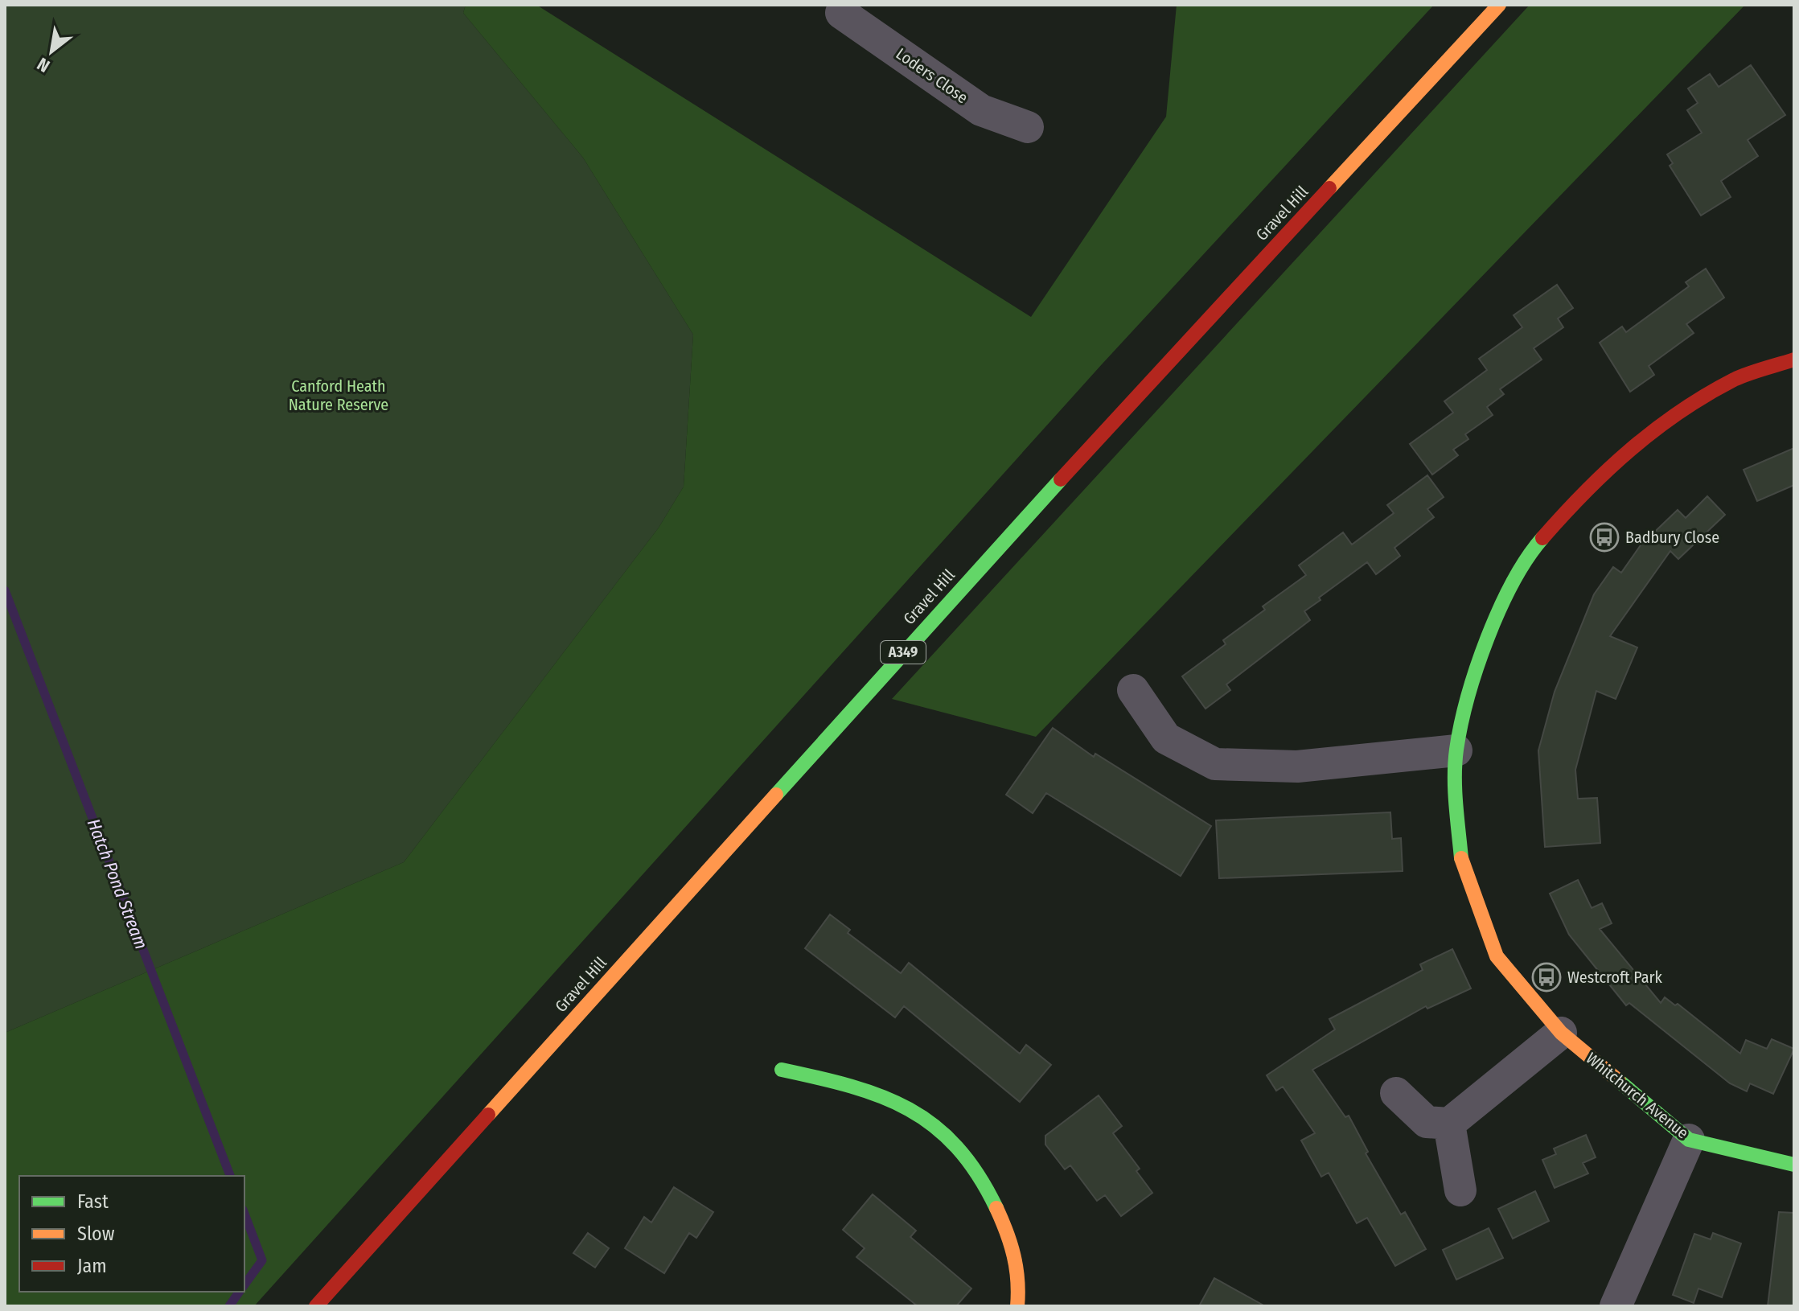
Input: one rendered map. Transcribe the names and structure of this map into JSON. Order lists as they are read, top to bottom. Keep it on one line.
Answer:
{"streets":{"main road":["Gravel Hill","A349","Whitchurch Avenue"],"street":["Loders Close"]},"water":["Hatch Pond Stream"],"parks":["Canford Heath Nature Reserve"],"places":{"bus stop":["Badbury Close","Westcroft Park"]},"legend":["Fast","Slow","Jam"],"north":"bottom left"}
